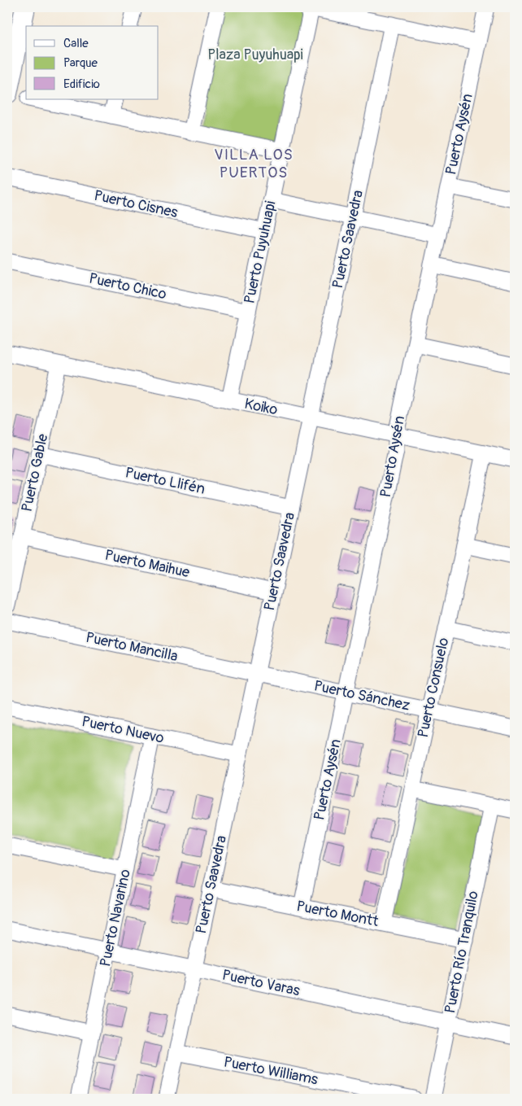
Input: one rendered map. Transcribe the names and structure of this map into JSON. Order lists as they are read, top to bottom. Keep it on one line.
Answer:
{"streets":{"street":["Puerto Aysén","Puerto Cisnes","Puerto Saavedra","Puerto Puyuhuapi","Puerto Chico","Koiko","Puerto Gable","Puerto Llifén","Puerto Maihue","Puerto Mancilla","Puerto Consuelo","Puerto Sánchez","Puerto Nuevo","Puerto Montt","Puerto Navarino","Puerto Río Tranquilo","Puerto Varas","Puerto Williams"]},"crossings":[["Puerto Aysén","Koiko"],["Puerto Aysén","Puerto Sánchez"],["Puerto Aysén","Puerto Montt"],["Puerto Cisnes","Puerto Puyuhuapi"],["Puerto Saavedra","Koiko"],["Puerto Saavedra","Puerto Llifén"],["Puerto Saavedra","Puerto Maihue"],["Puerto Saavedra","Puerto Mancilla"],["Puerto Saavedra","Puerto Sánchez"],["Puerto Saavedra","Puerto Nuevo"],["Puerto Saavedra","Puerto Montt"],["Puerto Saavedra","Puerto Varas"],["Puerto Saavedra","Puerto Williams"],["Puerto Puyuhuapi","Puerto Chico"],["Puerto Puyuhuapi","Koiko"],["Koiko","Puerto Gable"],["Koiko","Puerto Consuelo"],["Puerto Gable","Puerto Llifén"],["Puerto Gable","Puerto Maihue"],["Puerto Mancilla","Puerto Sánchez"],["Puerto Consuelo","Puerto Sánchez"],["Puerto Consuelo","Puerto Montt"],["Puerto Nuevo","Puerto Navarino"],["Puerto Montt","Puerto Río Tranquilo"],["Puerto Navarino","Puerto Varas"],["Puerto Río Tranquilo","Puerto Varas"]],"districts":["VILLA LOS PUERTOS"],"parks":["Plaza Puyuhuapi"],"legend":["Calle","Parque","Edificio"]}
